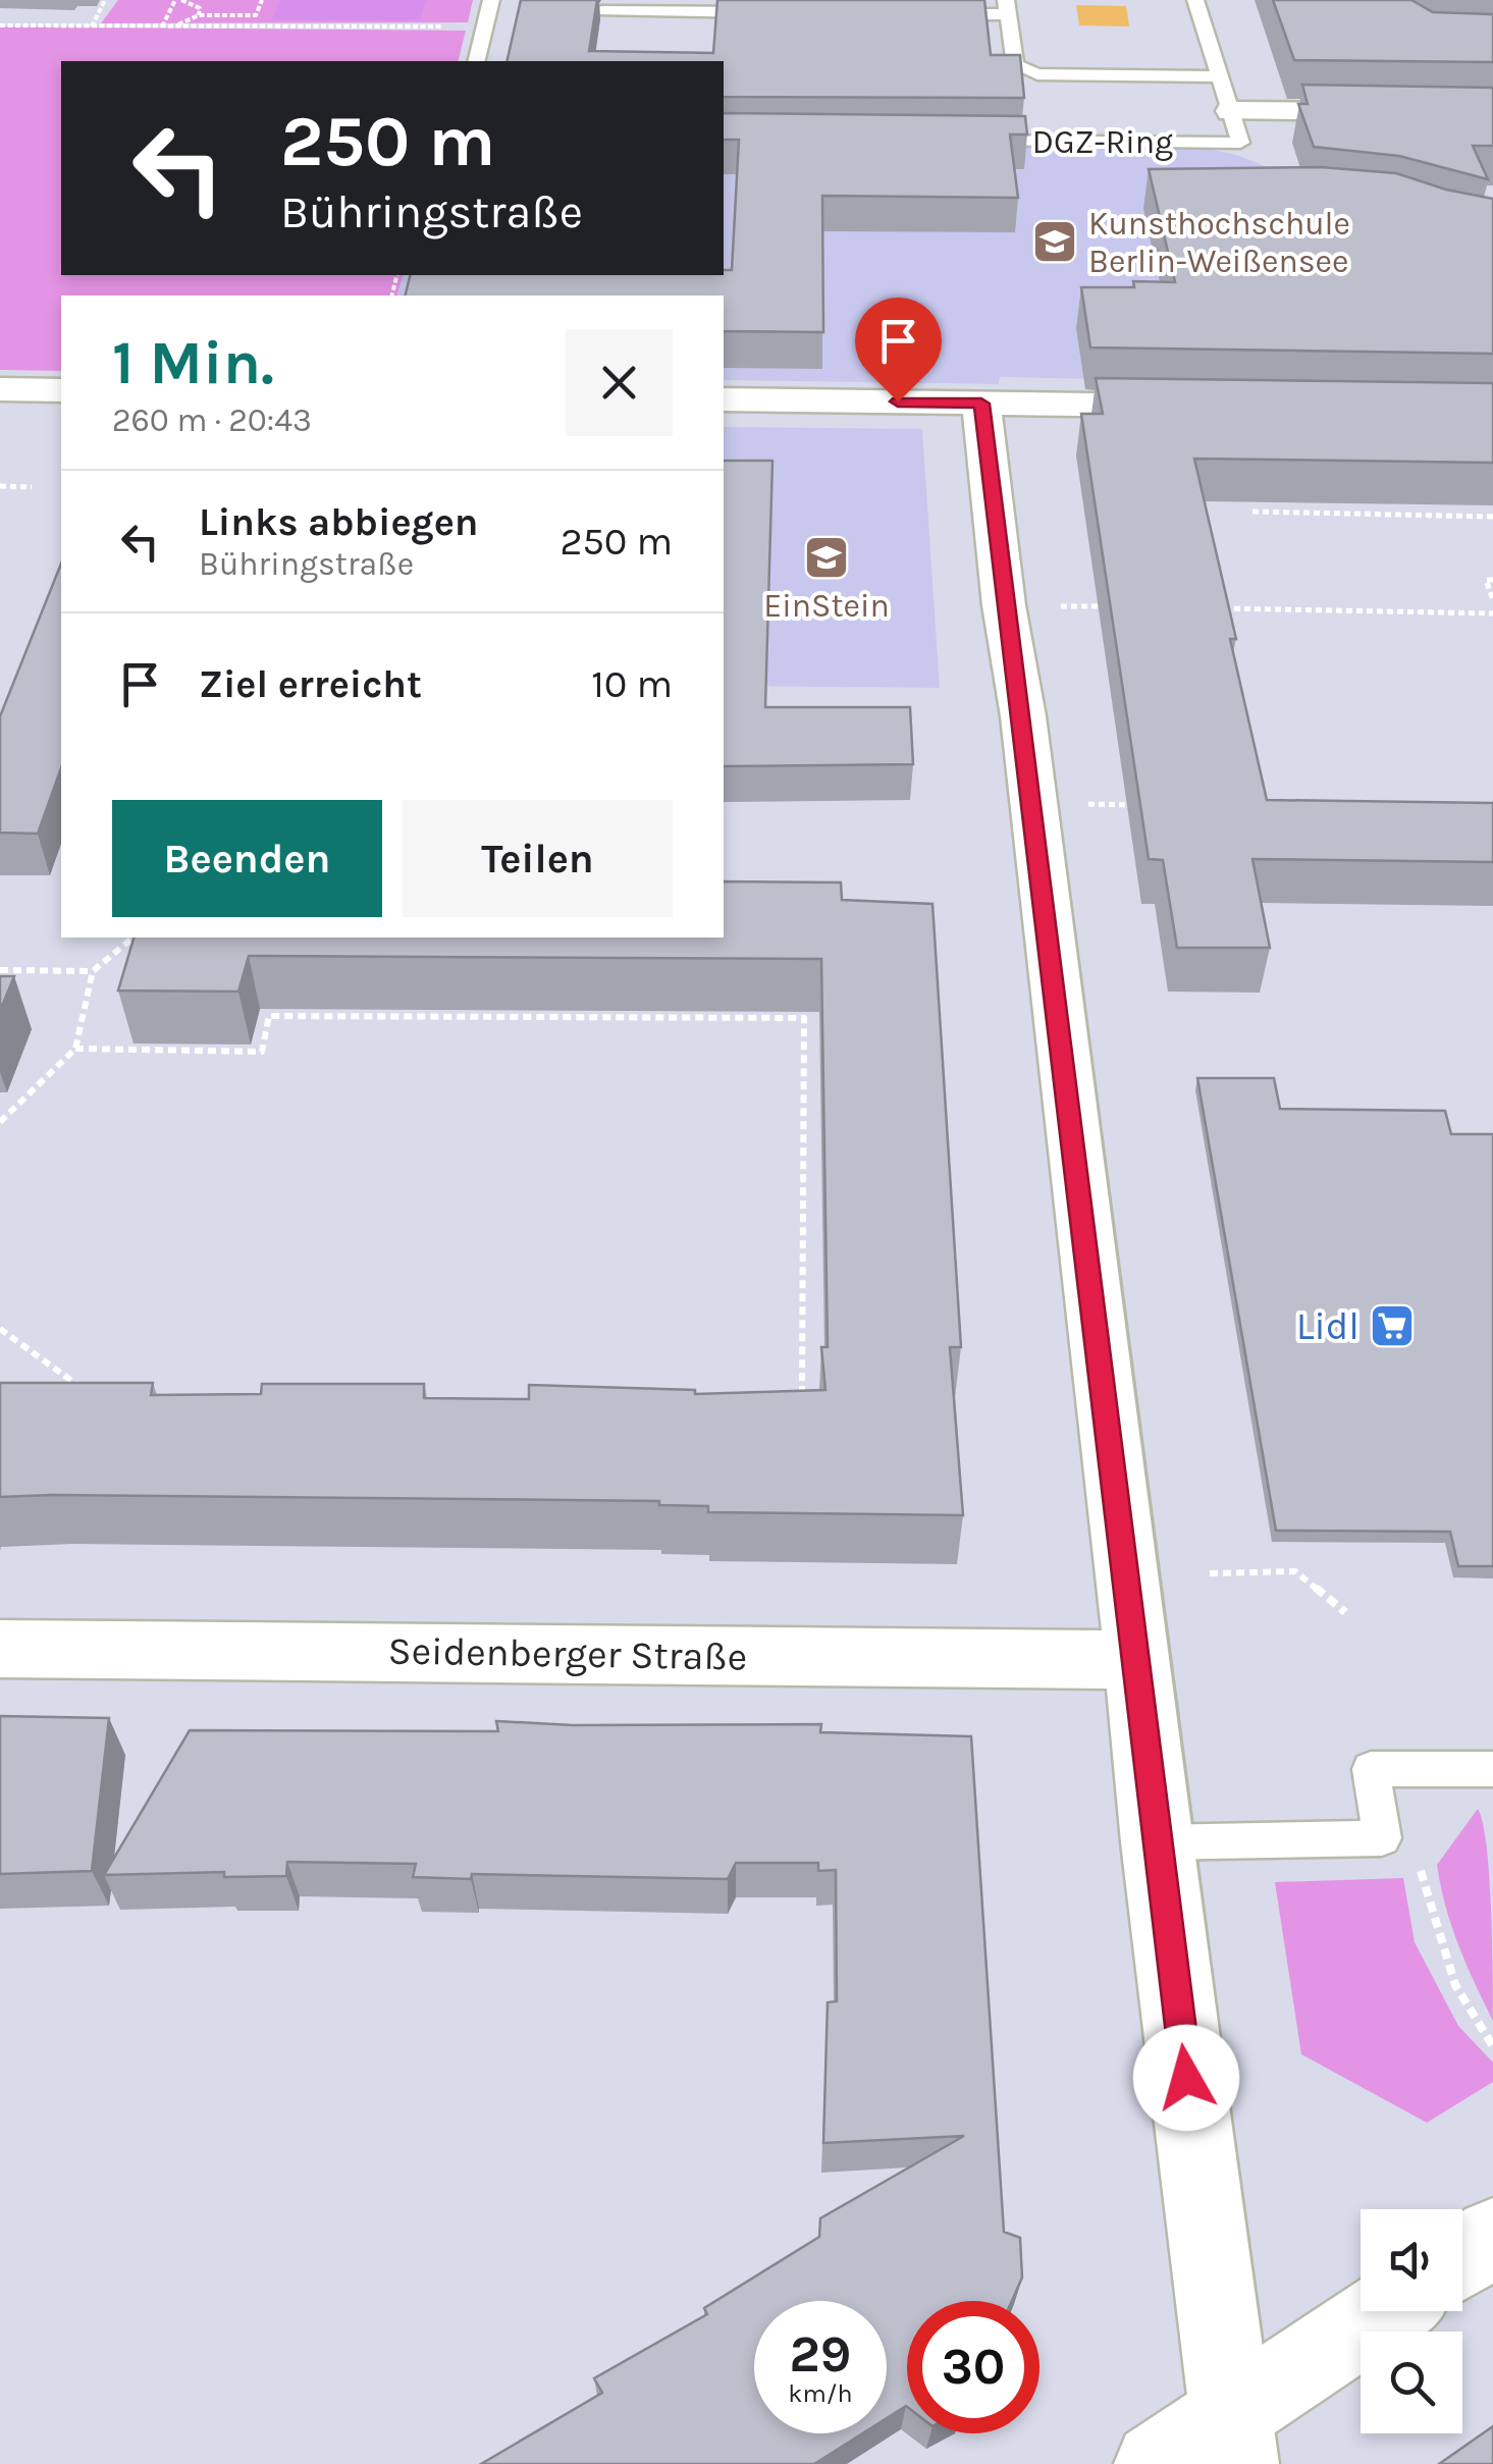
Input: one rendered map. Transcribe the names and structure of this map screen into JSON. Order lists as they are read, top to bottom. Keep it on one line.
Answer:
{"streets":{"street":["Seidenberger Straße"],"lane":["DGZ-Ring"]},"places":{"school or university":["Kunsthochschule Berlin-Weißensee","EinStein"],"supermarket":["Lidl"]},"page":{"turn":["250 m","Bühringstraße"],"heading":["1 Min.","260 m · 20:43"],"list":[{"name":"Links abbiegen","note":"Bühringstraße","value":"250 m"},{"name":"Ziel erreicht","value":"10 m"}],"buttons":["Beenden","Teilen"],"speed":"29 km/h","limit":"30"}}
